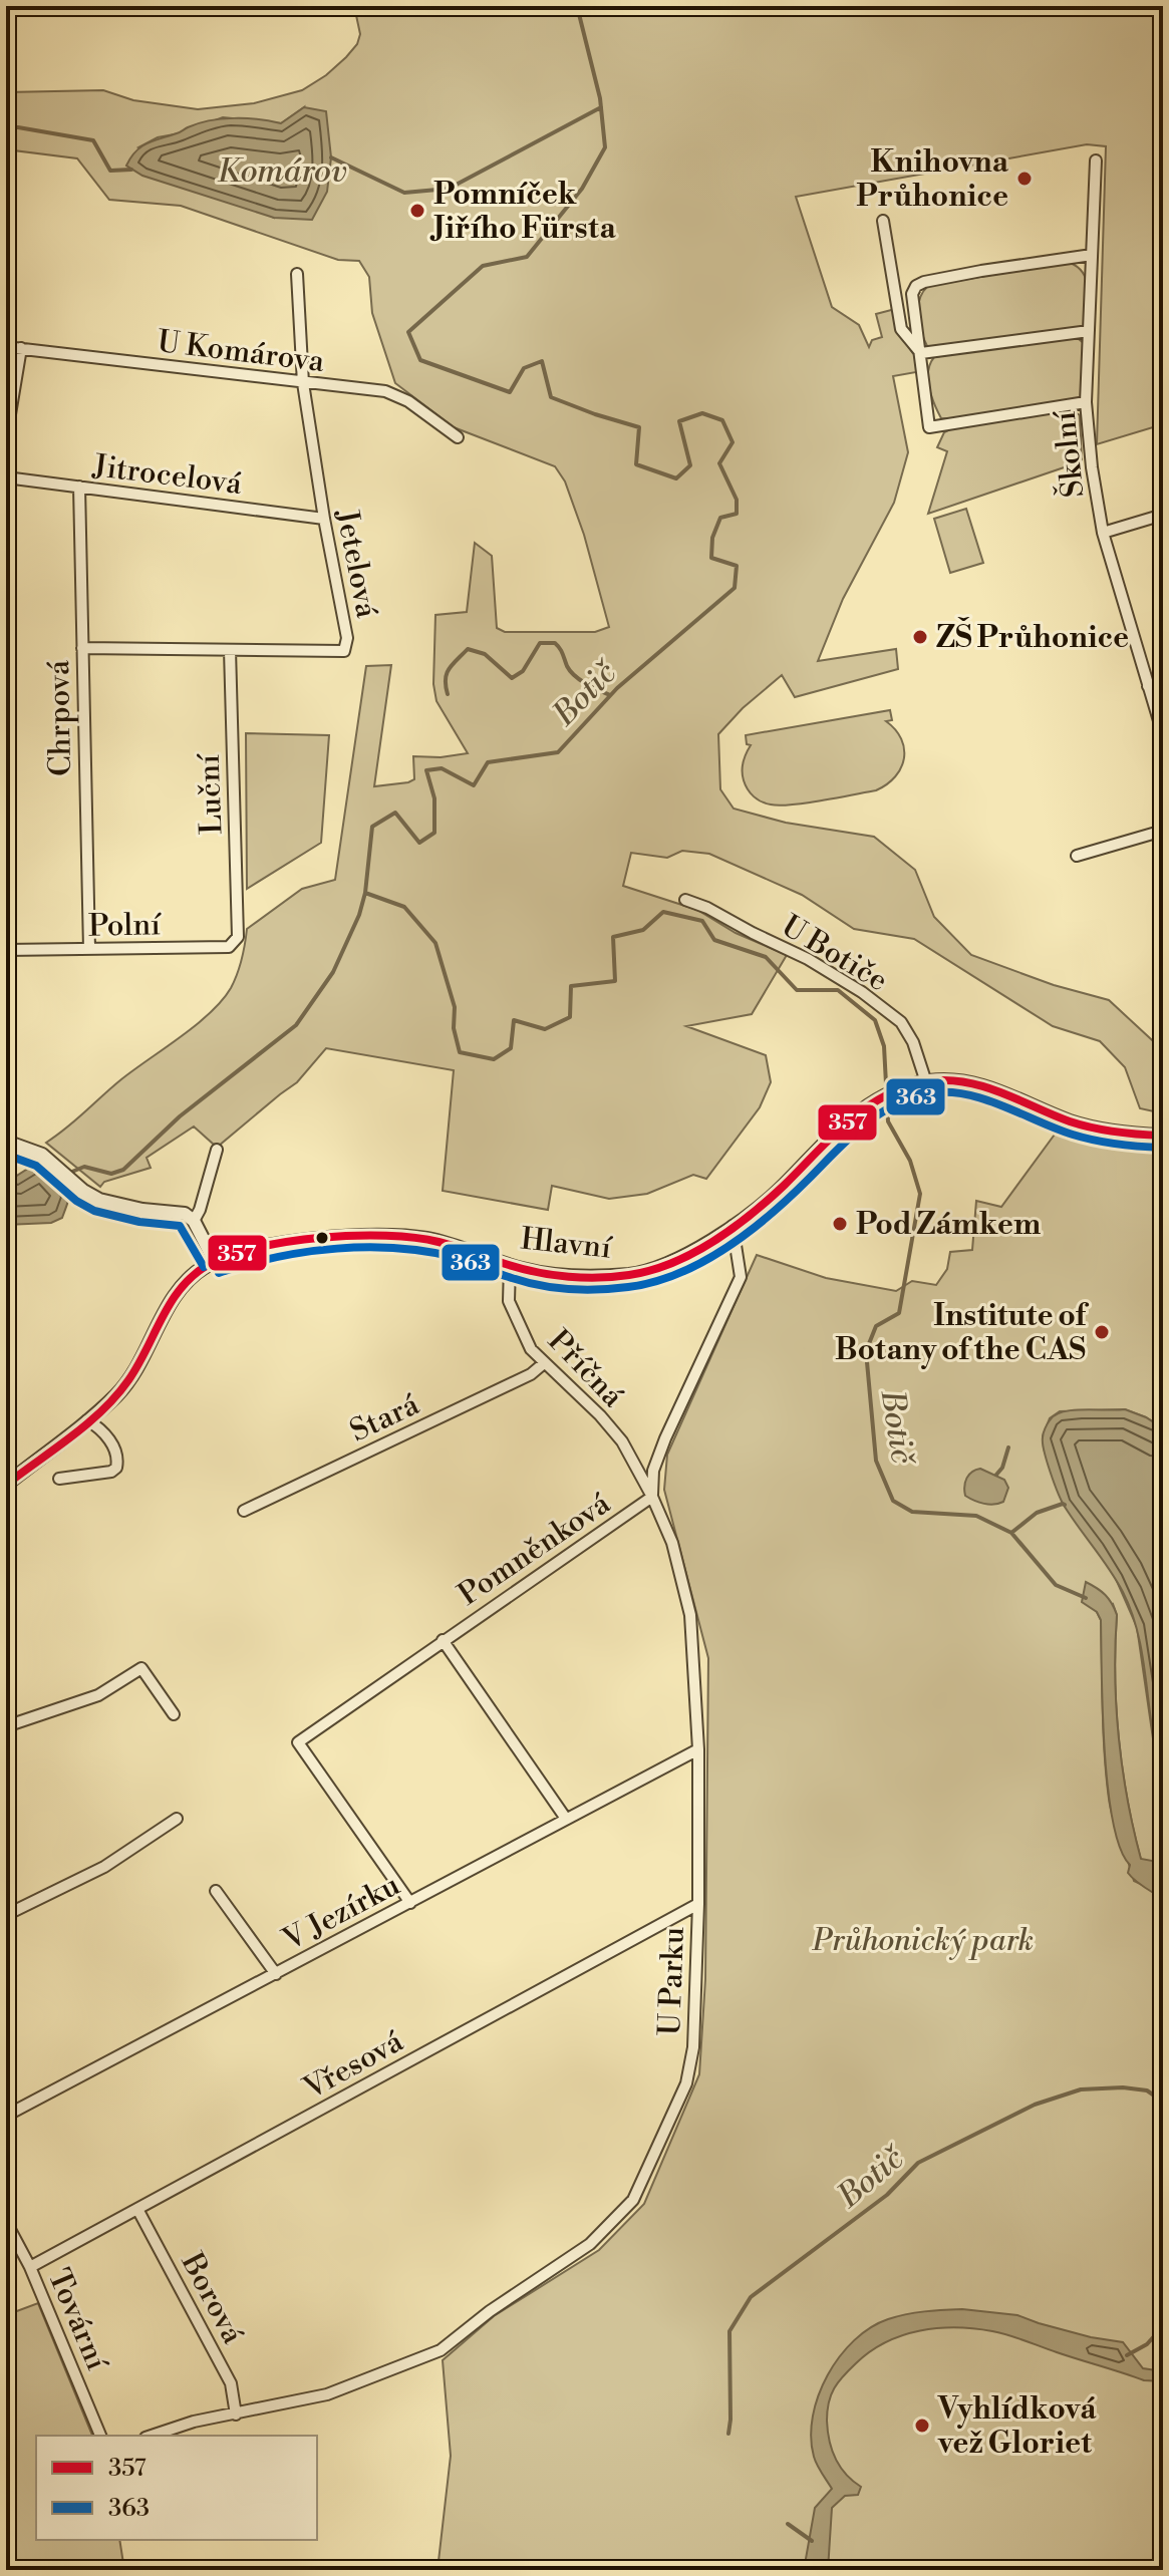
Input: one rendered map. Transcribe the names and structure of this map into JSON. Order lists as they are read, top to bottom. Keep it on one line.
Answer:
{"streets":{"street":["U Komárova","Školní","Jitrocelová","Jetelová","Chrpová","Luční","Polní","U Botiče","Hlavní","Příčná","Stará","Pomněnková","V Jezírku","U Parku","Vřesová","Borová","Tovární"]},"crossings":[["U Komárova","Jetelová"],["Jitrocelová","Jetelová"],["Jitrocelová","Chrpová"],["Jetelová","Chrpová"],["Jetelová","Luční"],["Chrpová","Polní"],["Luční","Polní"],["U Botiče","Hlavní"],["Hlavní","Příčná"],["Příčná","Stará"],["Příčná","Pomněnková"],["Příčná","U Parku"],["Pomněnková","V Jezírku"],["Pomněnková","U Parku"],["V Jezírku","U Parku"],["U Parku","Vřesová"],["U Parku","Borová"],["Vřesová","Borová"],["Vřesová","Tovární"]],"water":["Komárov","Botič"],"parks":["Průhonický park"],"places":["Knihovna Průhonice","Pomníček Jiřího Fürsta","ZŠ Průhonice","Pod Zámkem","Institute of Botany of the CAS","Vyhlídková vež Gloriet"],"lines":["transit line 357","transit line 363"],"legend":["357","363"]}
